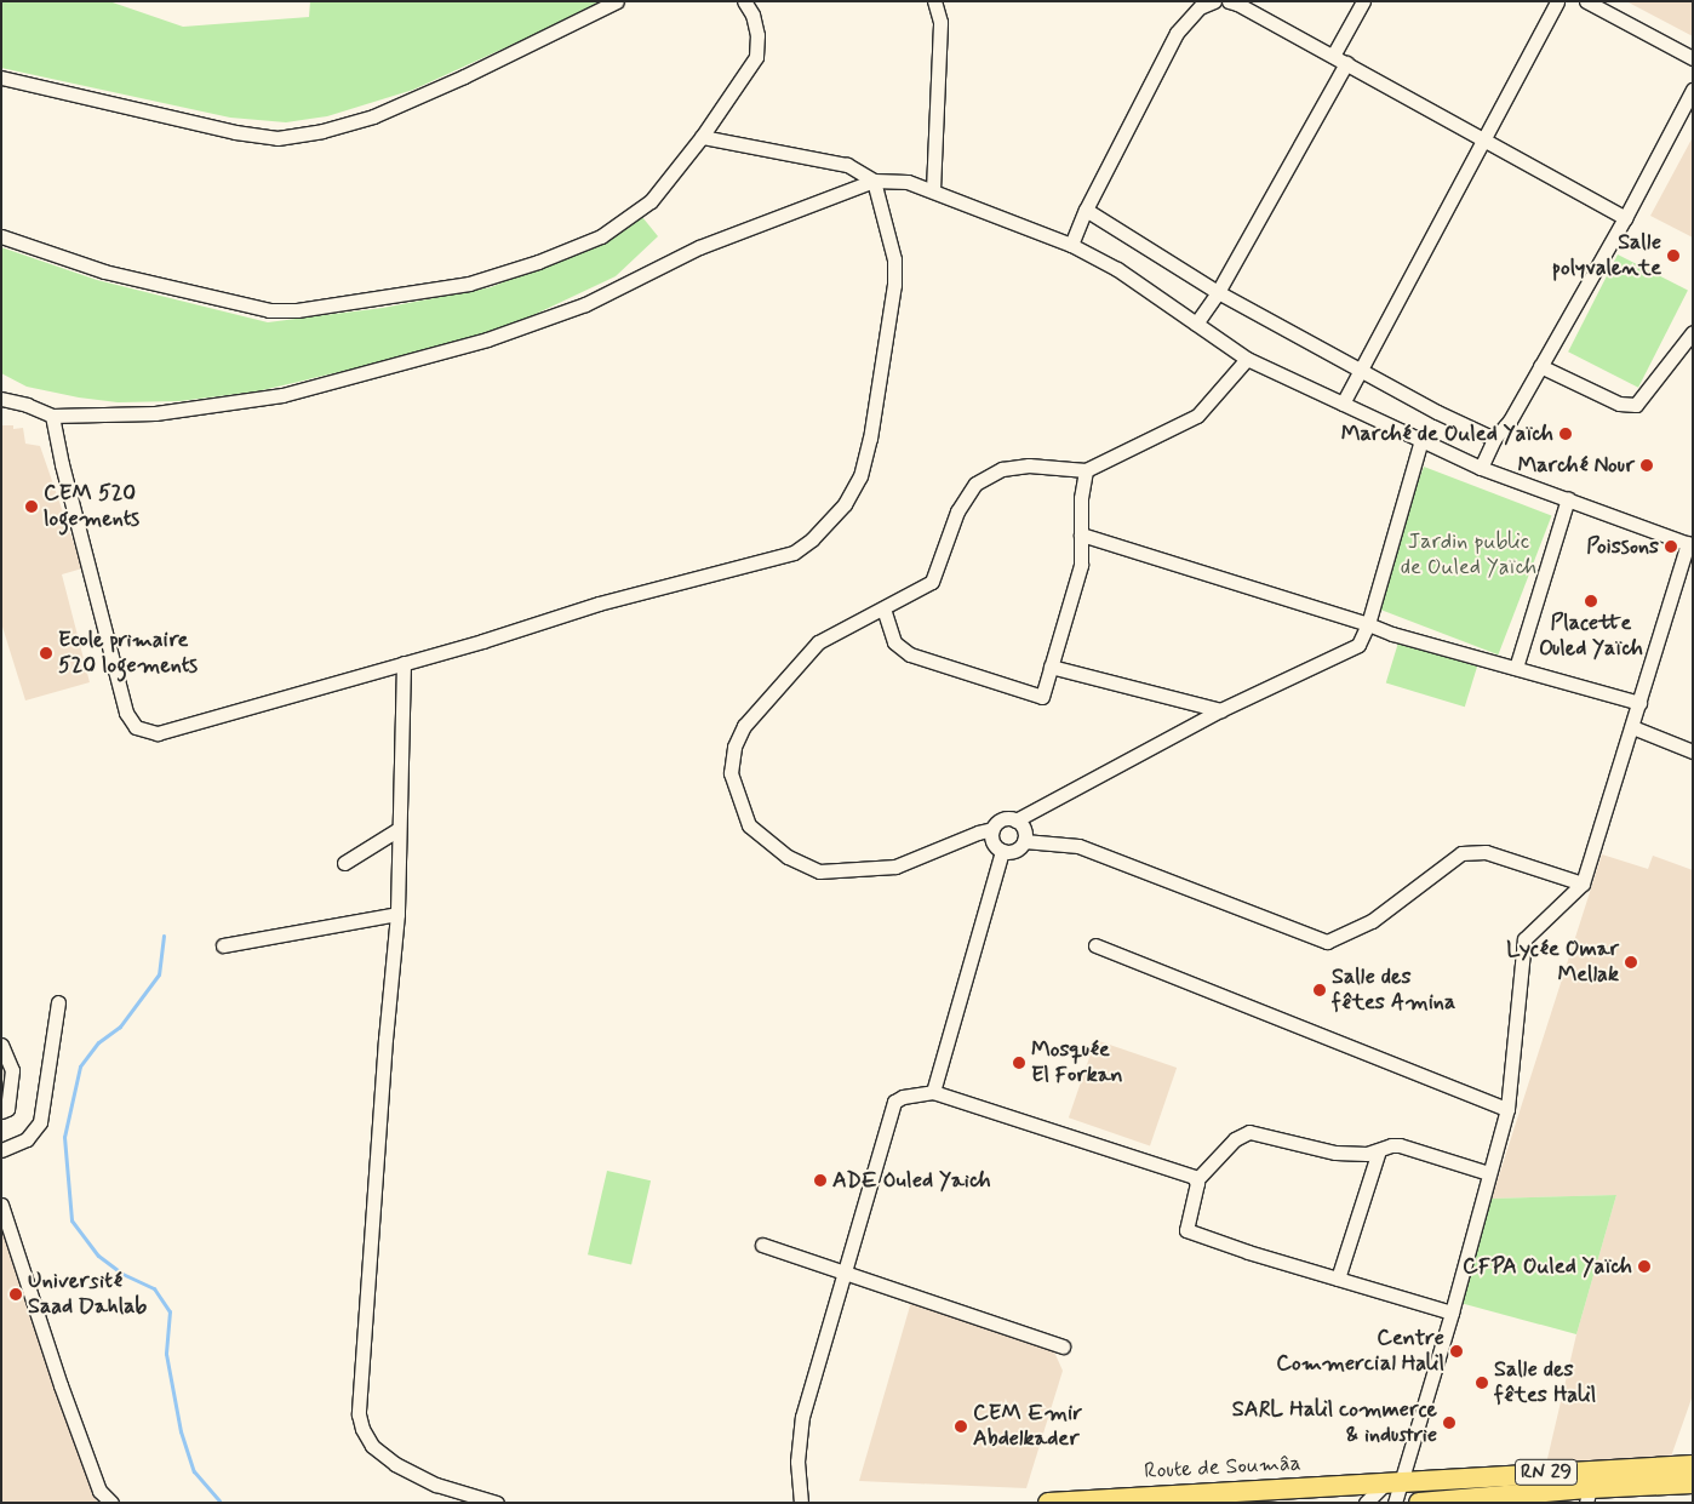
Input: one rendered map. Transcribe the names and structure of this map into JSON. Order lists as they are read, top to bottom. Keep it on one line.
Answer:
{"streets":{"highway":["Route de Soumâa","RN 29"]},"crossings":[["Route de Soumâa","RN 29"]],"parks":["Jardin public de Ouled Yaïch"],"places":["Salle polyvalente","Marché de Ouled Yaïch","Marché Nour","CEM 520 logements","Poissons","Placette Ouled Yaïch","Ecole primaire 520 logements","Lycée Omar Mellak","Salle des fêtes Amina","Mosquée El Forkan","ADE Ouled Yaich","CFPA Ouled Yaïch","Université Saad Dahlab","Centre Commercial Halil","Salle des fêtes Halil","SARL Halil commerce & industrie","CEM Emir Abdelkader"]}
